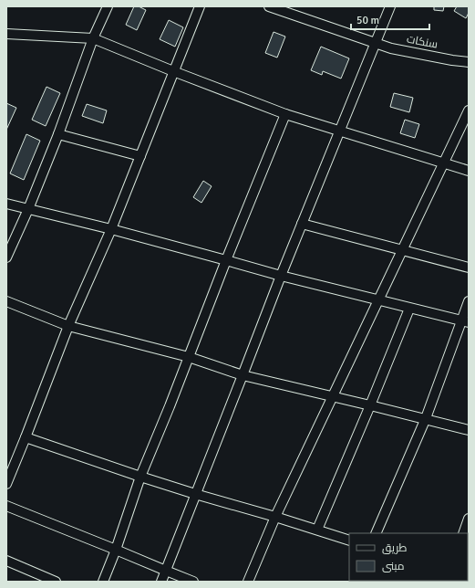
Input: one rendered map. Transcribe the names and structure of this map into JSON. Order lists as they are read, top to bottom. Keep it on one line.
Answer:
{"streets":{"street":["سنكات"]},"legend":["طريق","مبنى"],"scale_bar":"50 m"}
